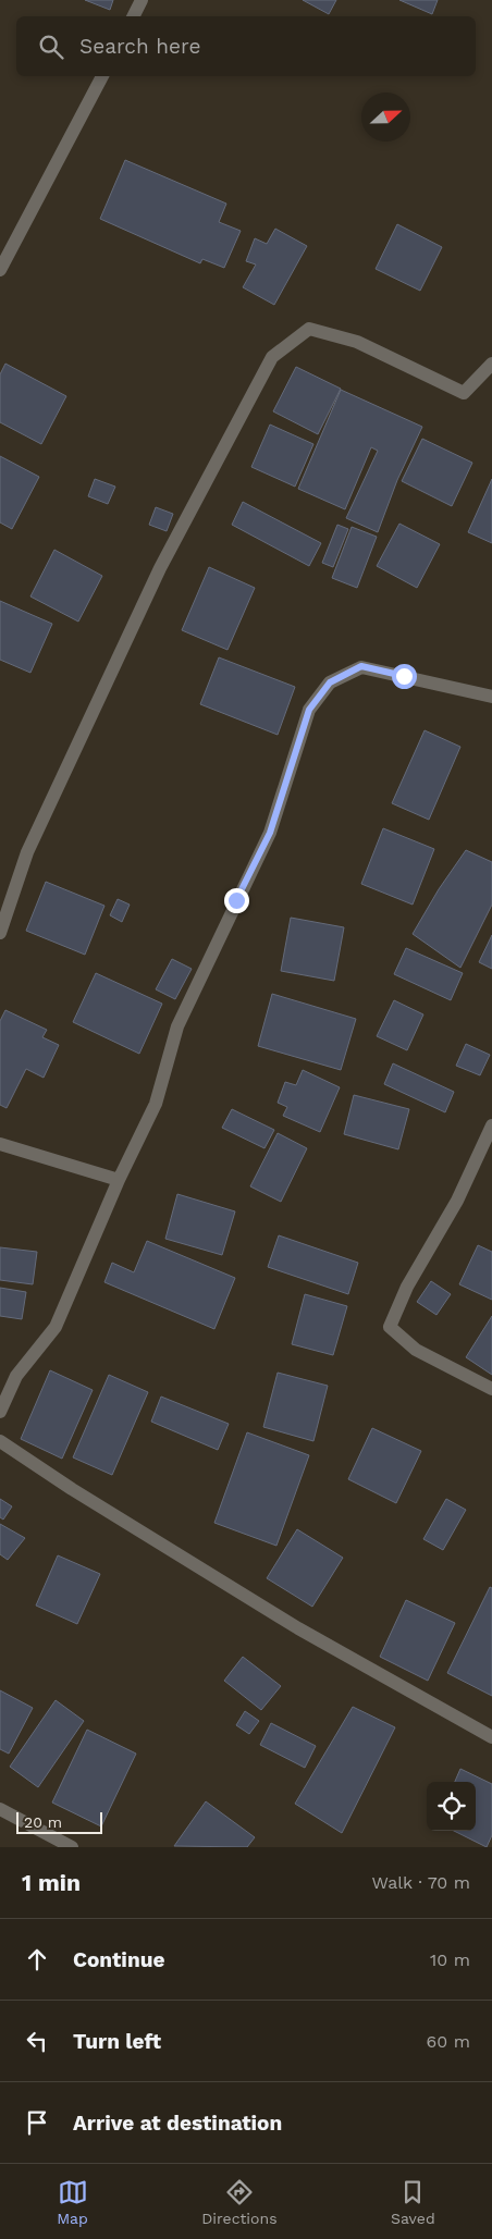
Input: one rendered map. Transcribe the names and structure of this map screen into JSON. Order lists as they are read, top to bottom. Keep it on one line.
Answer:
{"scale_bar":"20 m","north":"right","page":{"search":"Search here","scale":"20 m","heading":["1 min","Walk · 70 m"],"list":[["Continue","10 m"],["Turn left","60 m"],"Arrive at destination"],"nav":["Map","Directions","Saved"]}}
